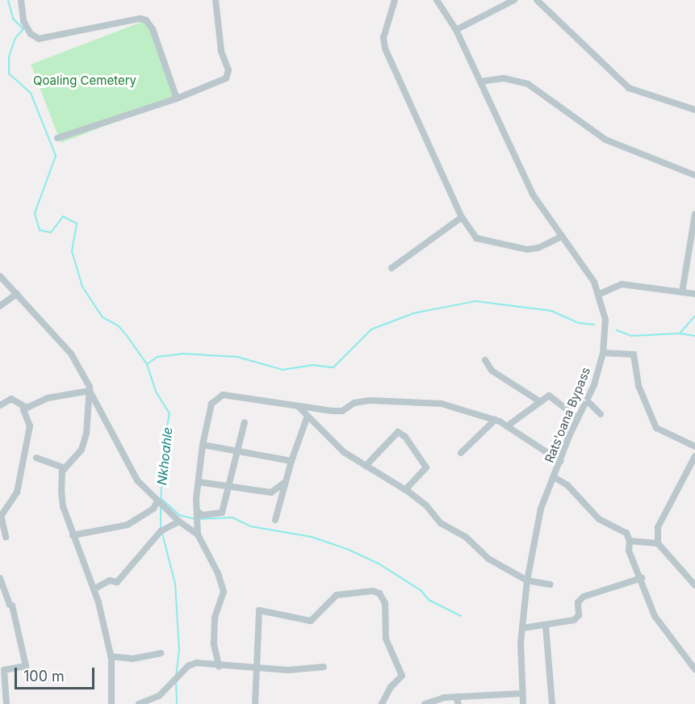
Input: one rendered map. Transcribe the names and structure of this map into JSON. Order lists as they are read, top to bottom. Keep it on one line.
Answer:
{"streets":{"street":["Rats'oana Bypass"]},"water":["Nkhoahle"],"parks":["Qoaling Cemetery"],"scale_bar":"100 m"}
